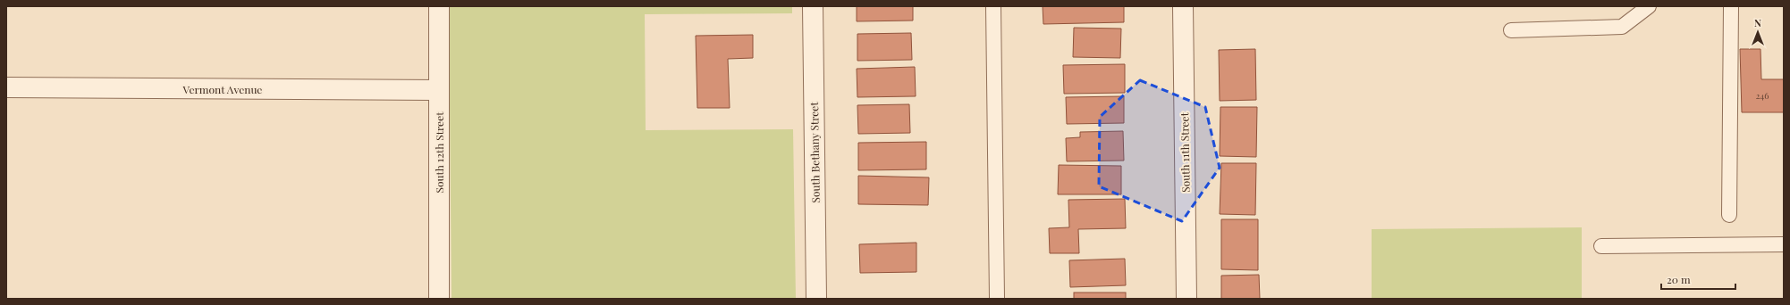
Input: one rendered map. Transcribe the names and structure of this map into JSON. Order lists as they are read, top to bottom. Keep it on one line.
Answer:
{"streets":{"street":["Vermont Avenue","South 12th Street","South Bethany Street","South 11th Street"]},"crossings":[["Vermont Avenue","South 12th Street"]],"house_numbers":["246"],"scale_bar":"20 m","north":"top"}
